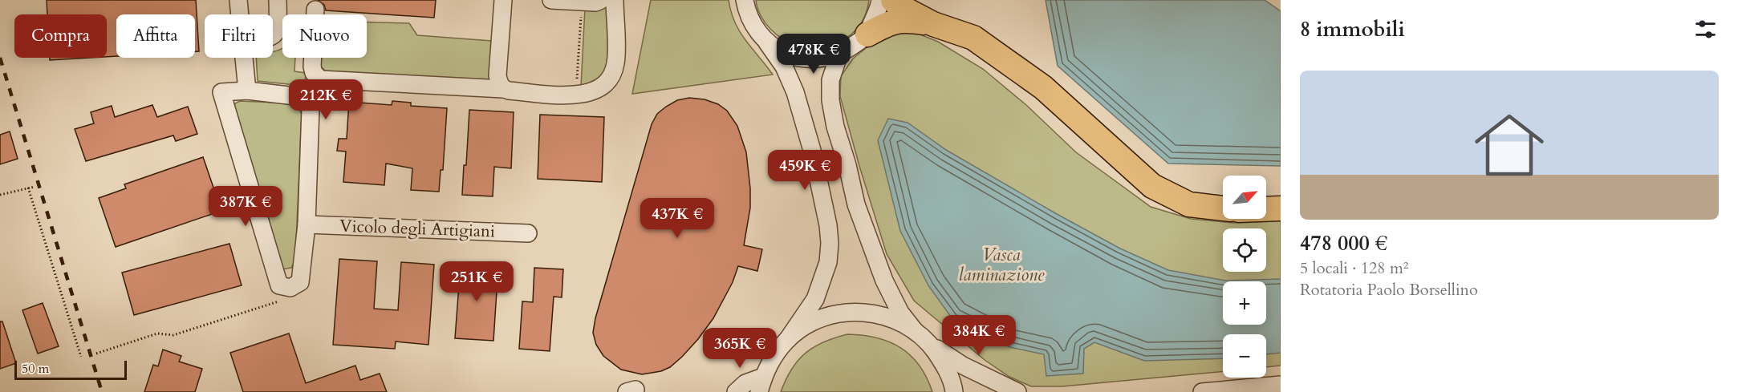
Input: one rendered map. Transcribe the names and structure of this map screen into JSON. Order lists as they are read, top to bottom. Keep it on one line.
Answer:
{"streets":{"street":["Vicolo degli Artigiani"]},"water":["Vasca laminazione"],"scale_bar":"50 m","north":"top right","page":{"heading":"8 immobili","chip":["Compra","Affitta","Filtri","Nuovo"],"price":["478K €","212K €","459K €","387K €","437K €","251K €","384K €","365K €"],"list":[{"name":"478 000 €","note":"5 locali · 128 m² · Rotatoria Paolo Borsellino"}],"map_buttons":["+","−"],"scale":"50 m"}}
